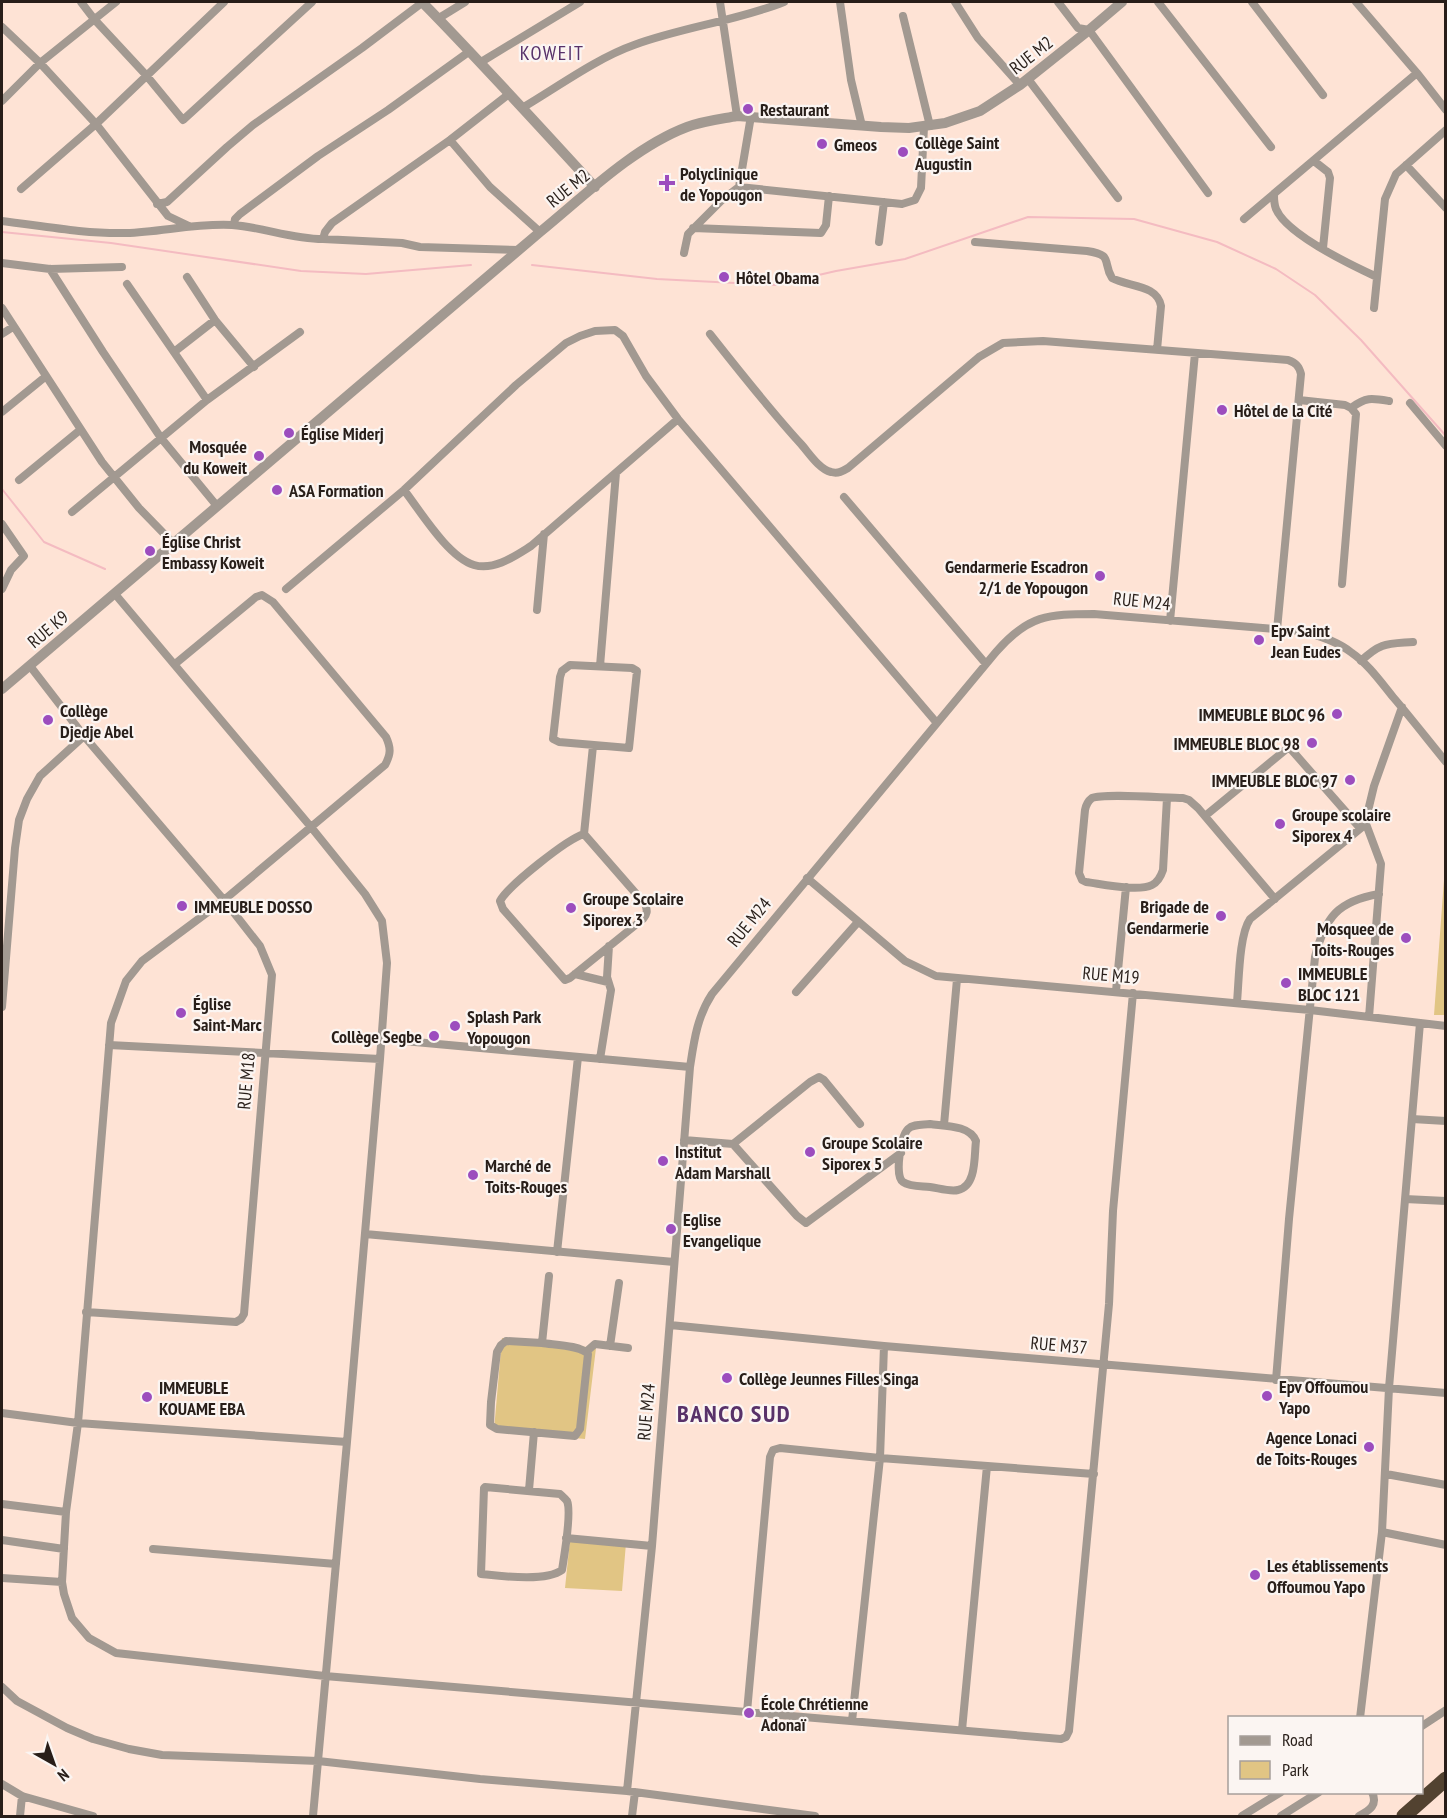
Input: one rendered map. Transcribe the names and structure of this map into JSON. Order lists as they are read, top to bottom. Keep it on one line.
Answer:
{"streets":{"street":["RUE M2","RUE M24","RUE K9","RUE M19","RUE M18","RUE M37"]},"crossings":[["RUE M2","RUE K9"],["RUE M24","RUE M19"],["RUE M24","RUE M37"],["RUE K9","RUE M18"]],"districts":["KOWEIT","BANCO SUD"],"places":{"other":["Restaurant","Gmeos","Collège Saint Augustin","Hôtel Obama","Hôtel de la Cité","Église Miderj","Mosquée du Koweit","ASA Formation","Église Christ Embassy Koweit","Gendarmerie Escadron 2/1 de Yopougon","Epv Saint Jean Eudes","IMMEUBLE BLOC 96","Collège Djedje Abel","IMMEUBLE BLOC 98","IMMEUBLE BLOC 97","Groupe scolaire Siporex 4","IMMEUBLE DOSSO","Groupe Scolaire Siporex 3","Brigade de Gendarmerie","Mosquee de Toits-Rouges","IMMEUBLE BLOC 121","Église Saint-Marc","Splash Park Yopougon","Collège Segbe","Groupe Scolaire Siporex 5","Institut Adam Marshall","Marché de Toits-Rouges","Eglise Evangelique","Collège Jeunnes Filles Singa","Epv Offoumou Yapo","IMMEUBLE KOUAME EBA","Agence Lonaci de Toits-Rouges","Les établissements Offoumou Yapo","École Chrétienne Adonaï"],"health":["Polyclinique de Yopougon"]},"legend":["Road","Park"],"north":"bottom right"}
